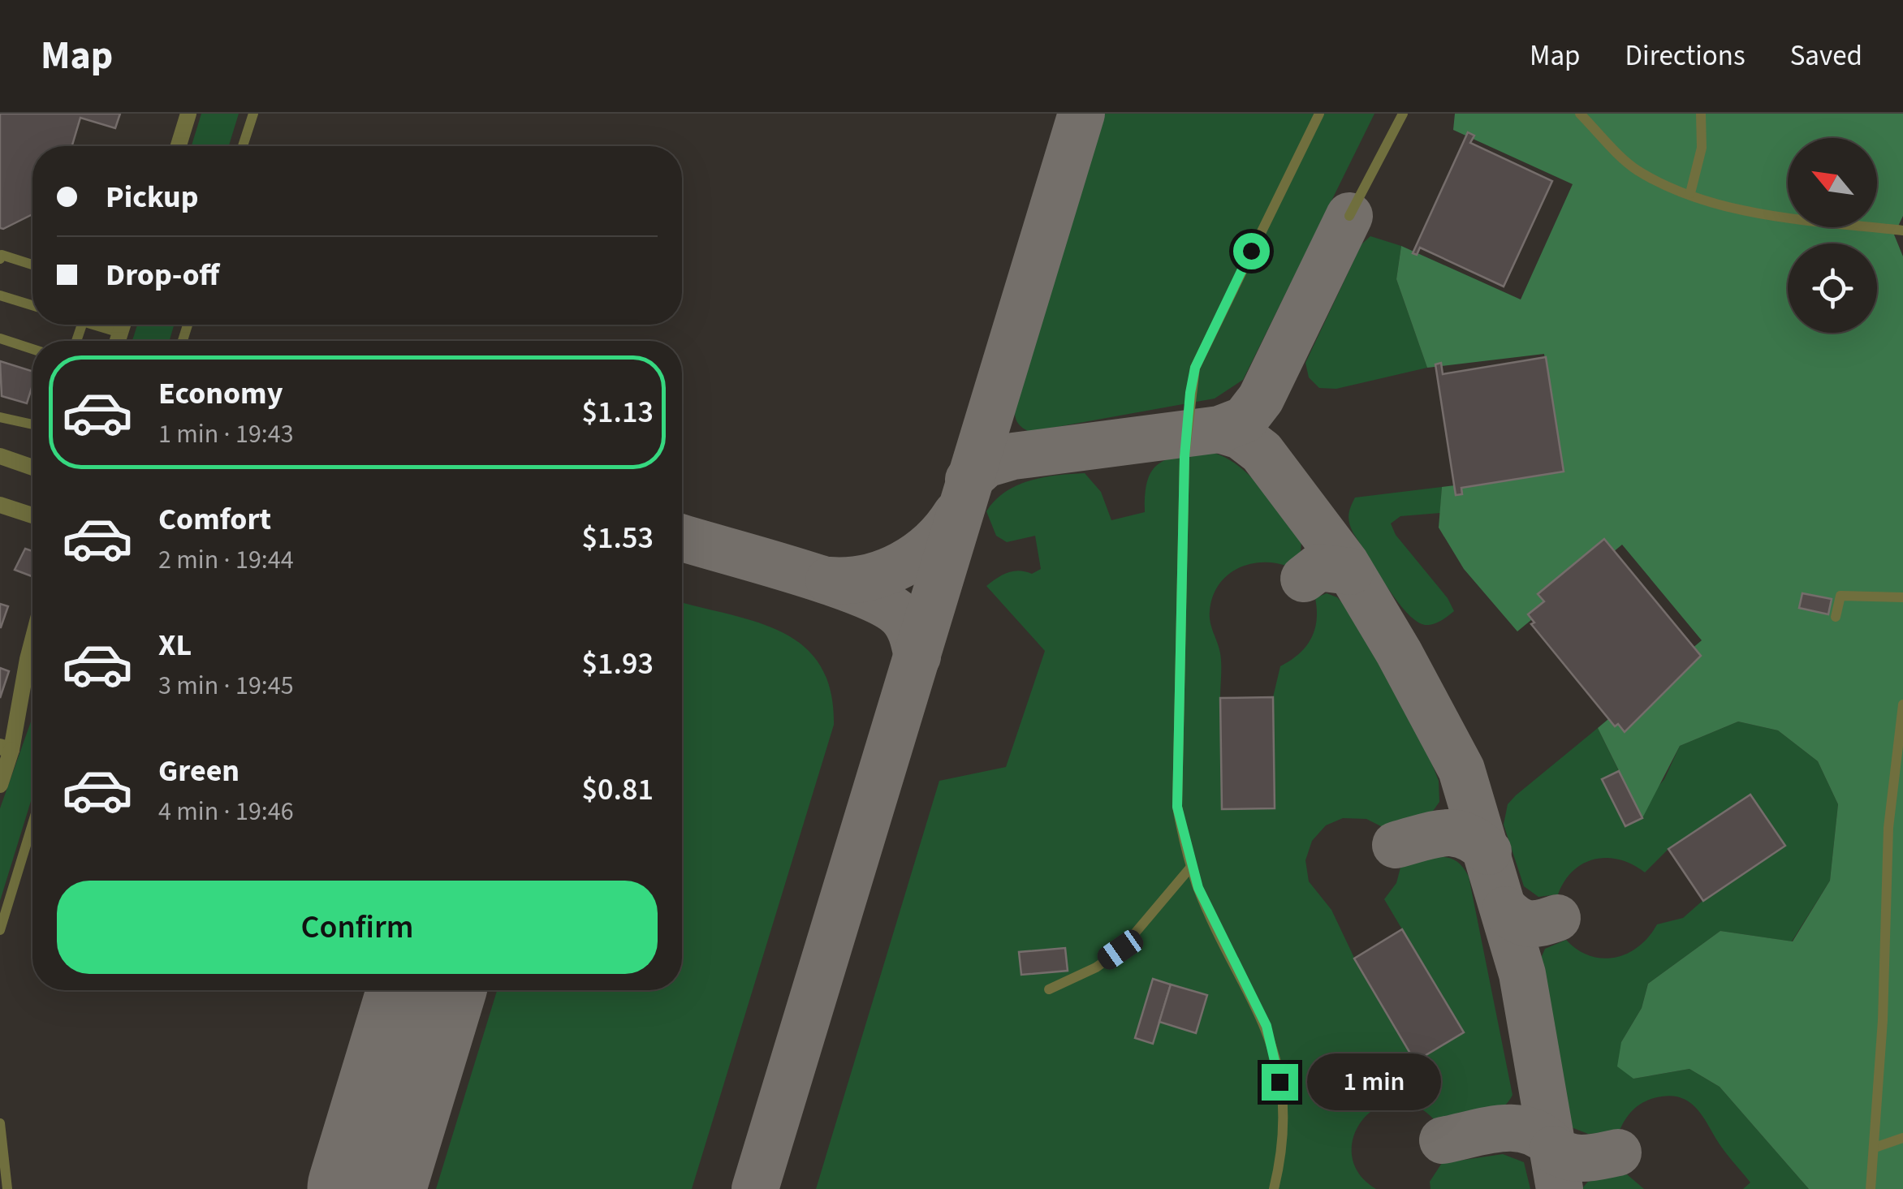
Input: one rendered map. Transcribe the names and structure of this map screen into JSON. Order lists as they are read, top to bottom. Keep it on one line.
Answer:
{"north":"top left","page":{"header":"Map","nav":["Map","Directions","Saved"],"banner":["Pickup","Drop-off"],"list":[{"name":"Economy","note":"1 min · 19:43","value":"$1.13"},{"name":"Comfort","note":"2 min · 19:44","value":"$1.53"},{"name":"XL","note":"3 min · 19:45","value":"$1.93"},{"name":"Green","note":"4 min · 19:46","value":"$0.81"}],"buttons":"Confirm","bubble":"1 min"}}
